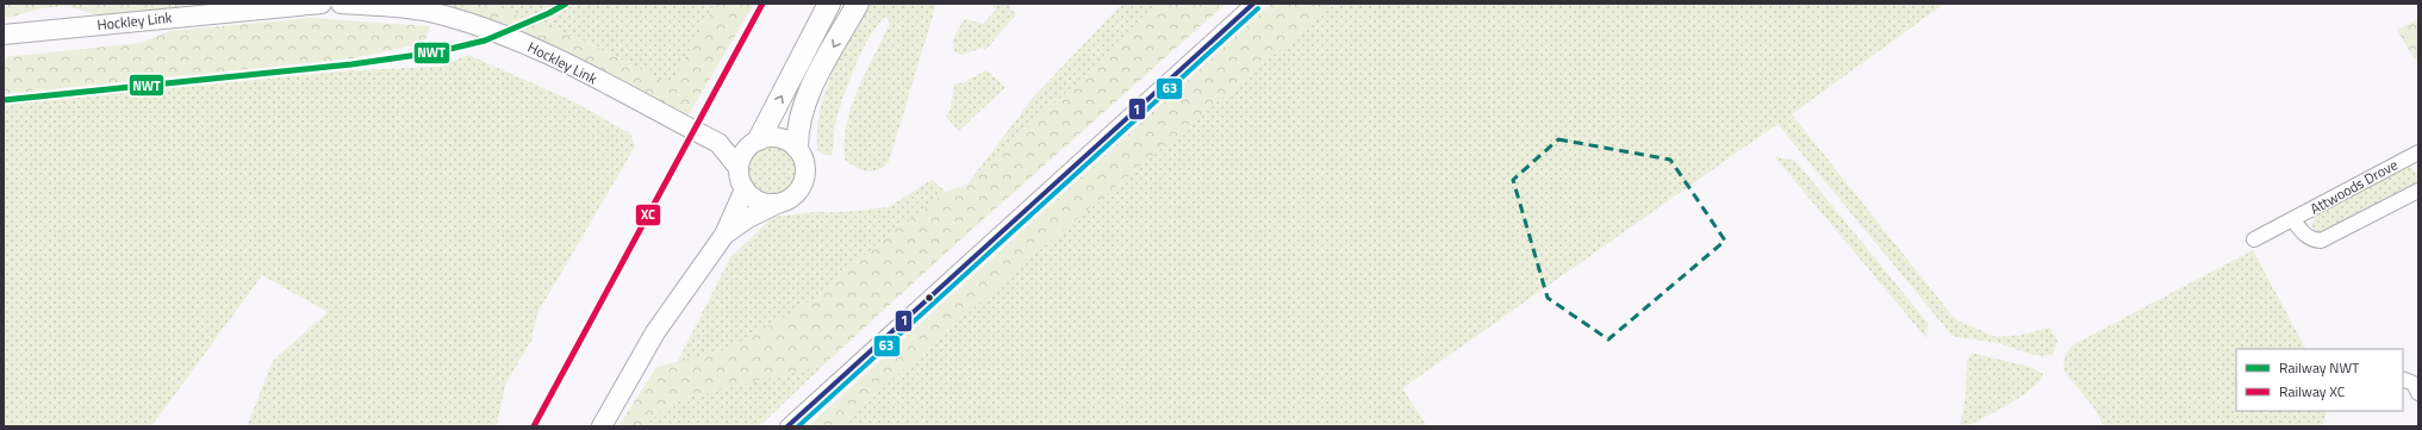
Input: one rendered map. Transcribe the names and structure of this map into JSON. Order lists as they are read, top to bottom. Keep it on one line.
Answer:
{"streets":{"main road":["Hockley Link"],"street":["Attwoods Drove"]},"lines":["rail line NWT","rail line XC","transit line 1","transit line 63"],"legend":["Railway NWT","Railway XC"]}
